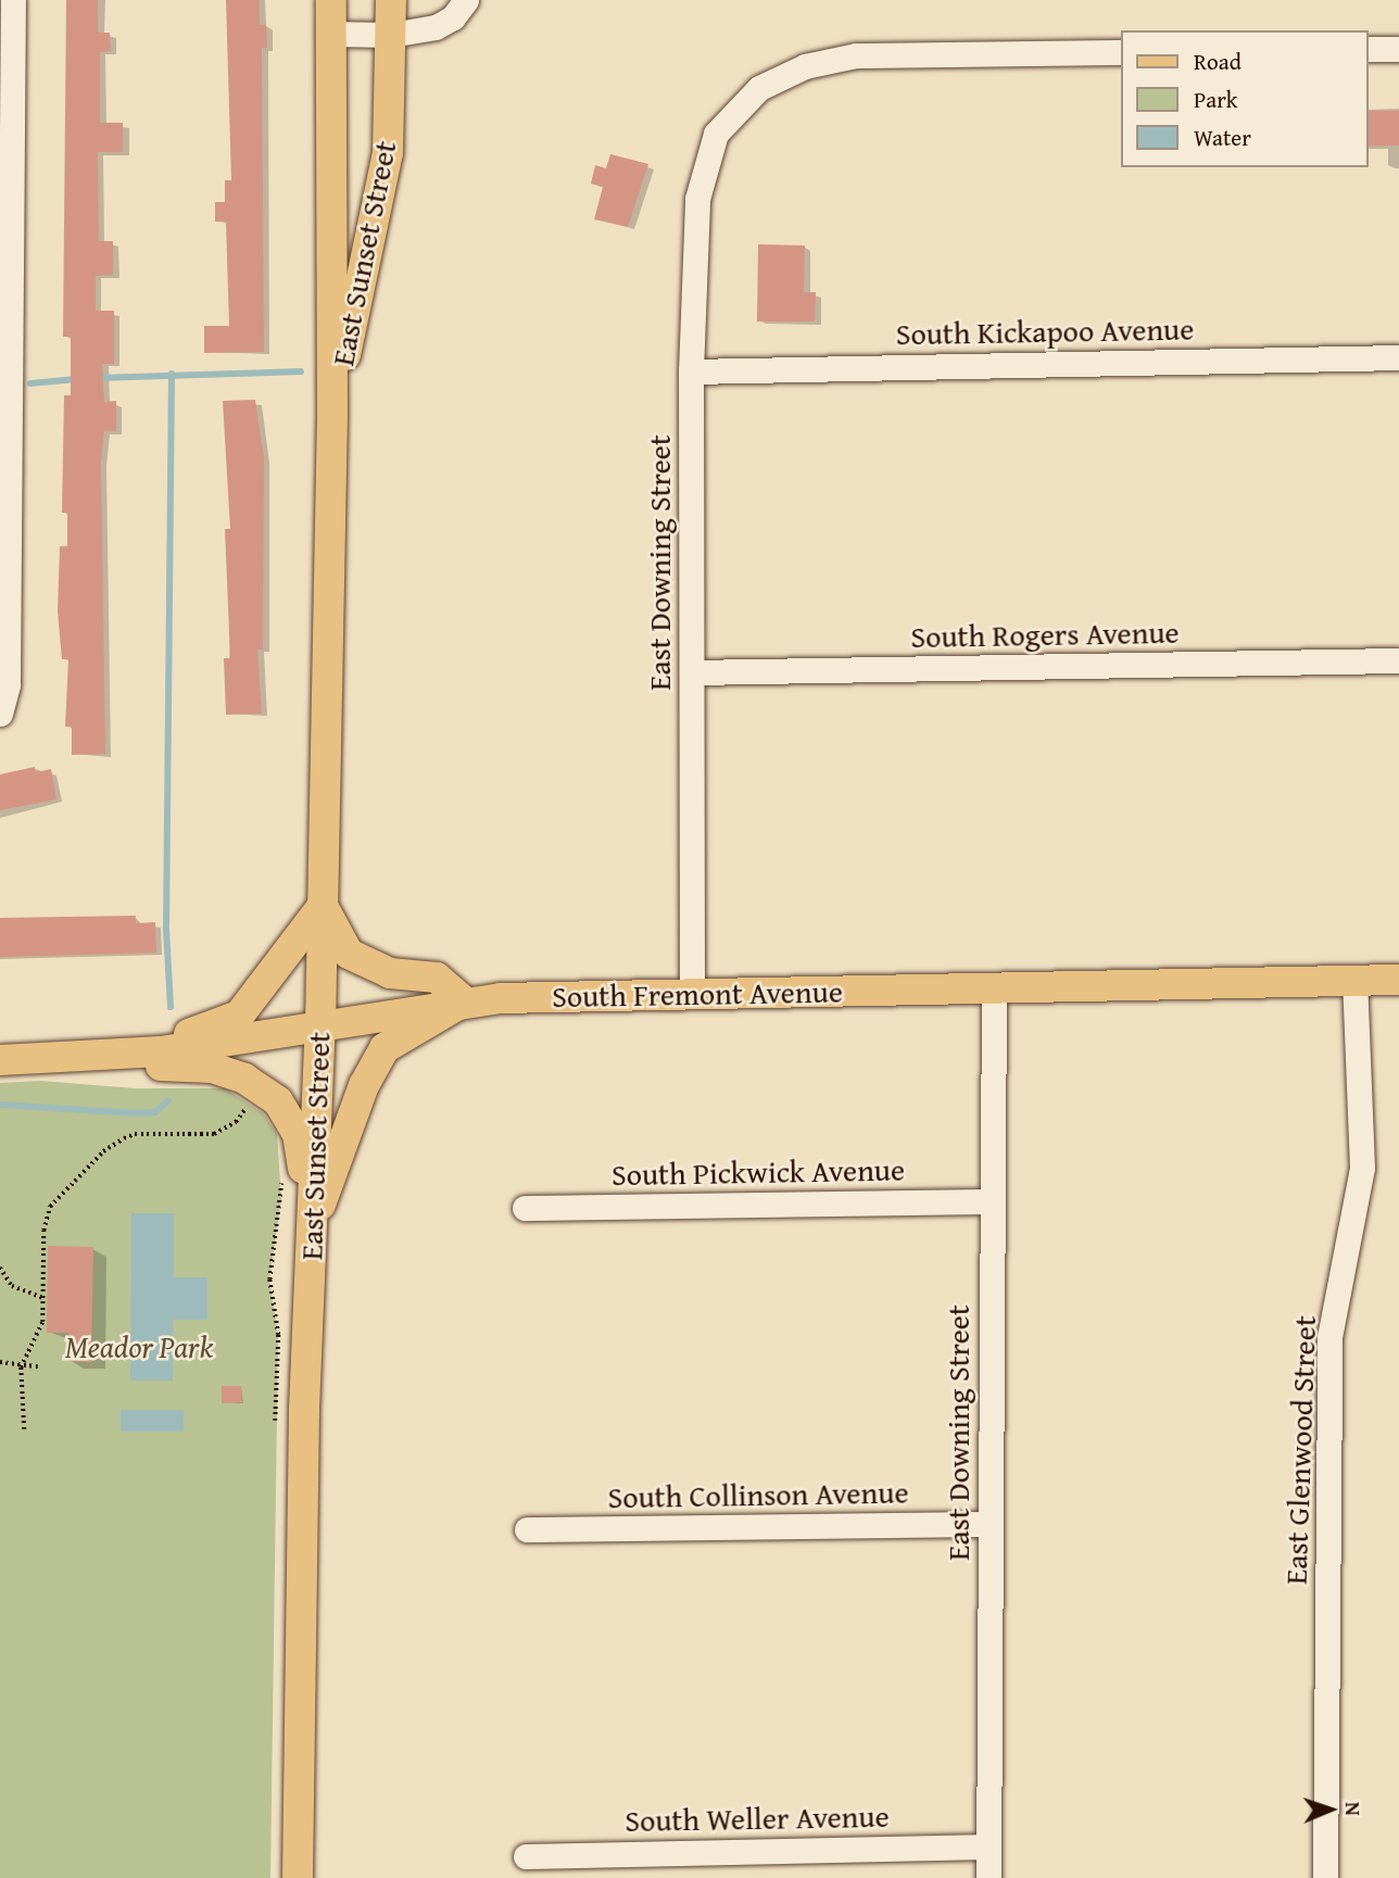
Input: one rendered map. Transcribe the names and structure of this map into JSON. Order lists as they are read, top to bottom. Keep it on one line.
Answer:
{"streets":{"main road":["East Sunset Street","South Fremont Avenue"],"street":["South Kickapoo Avenue","East Downing Street","South Rogers Avenue","South Pickwick Avenue","East Glenwood Street","South Collinson Avenue","South Weller Avenue"]},"crossings":[["East Sunset Street","South Fremont Avenue"],["South Kickapoo Avenue","East Downing Street"],["East Downing Street","South Rogers Avenue"],["East Downing Street","South Fremont Avenue"],["East Downing Street","South Pickwick Avenue"],["East Downing Street","South Collinson Avenue"],["East Downing Street","South Weller Avenue"],["South Fremont Avenue","East Glenwood Street"]],"parks":["Meador Park"],"legend":["Road","Park","Water"],"north":"right"}
